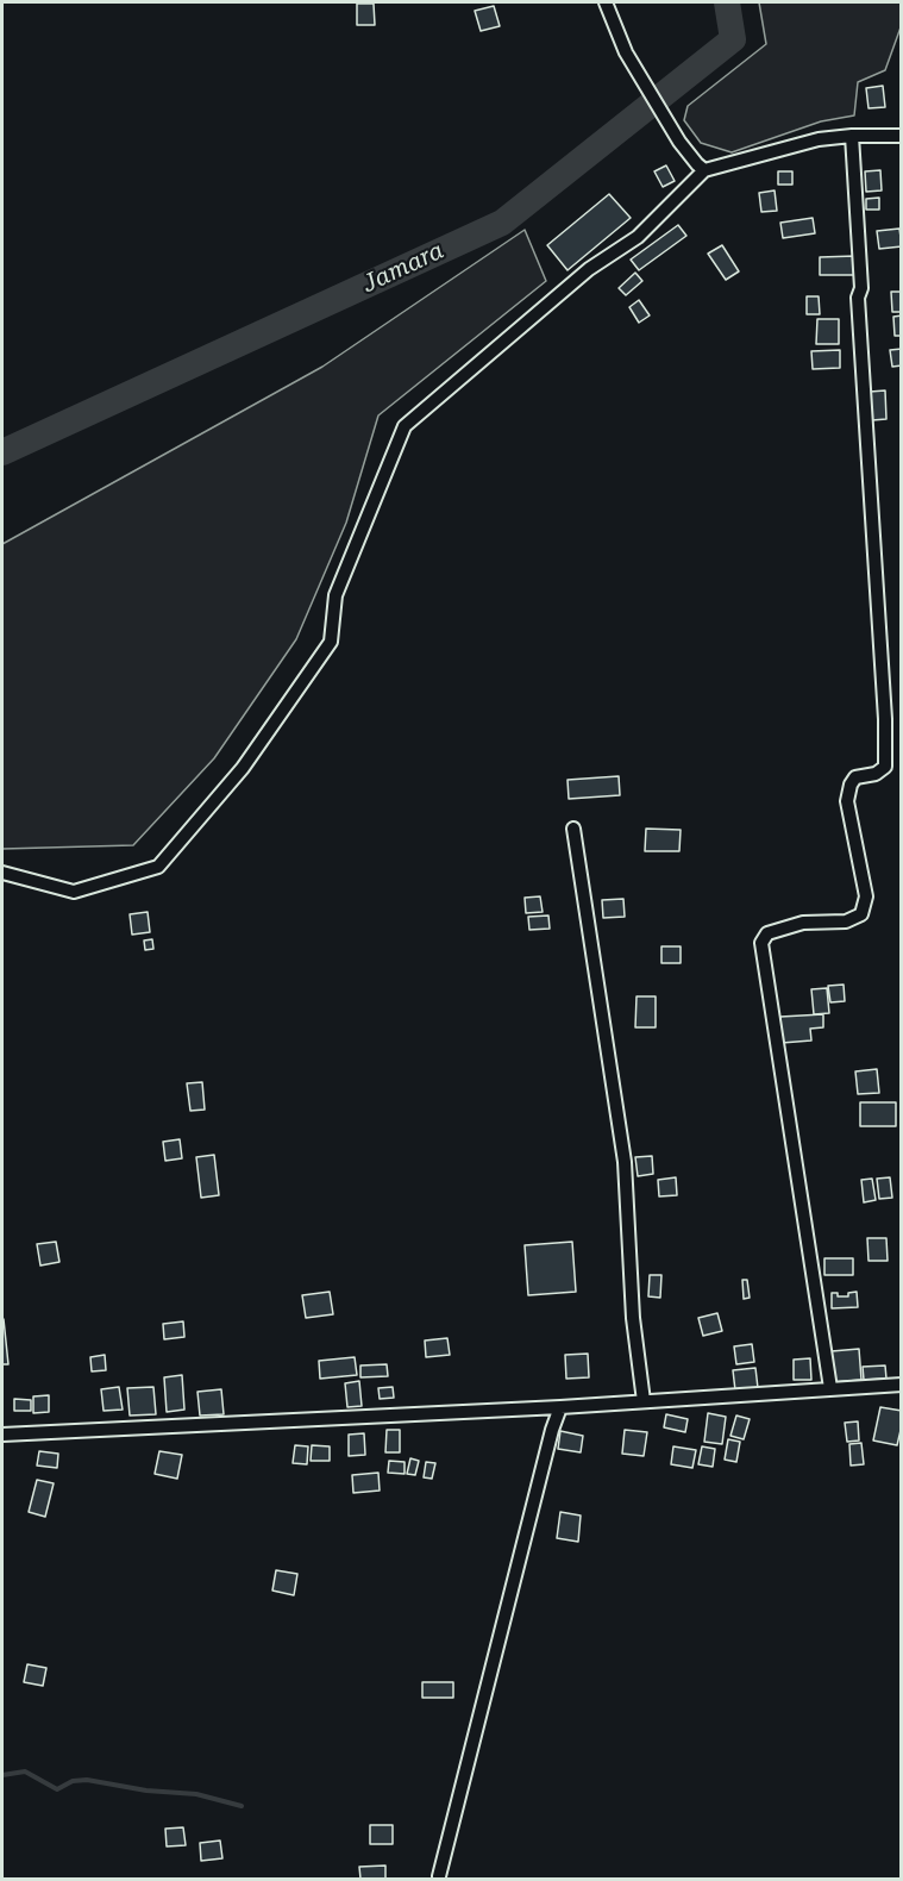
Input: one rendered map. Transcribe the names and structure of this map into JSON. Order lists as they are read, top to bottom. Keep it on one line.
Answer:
{"water":["Jamara"]}
